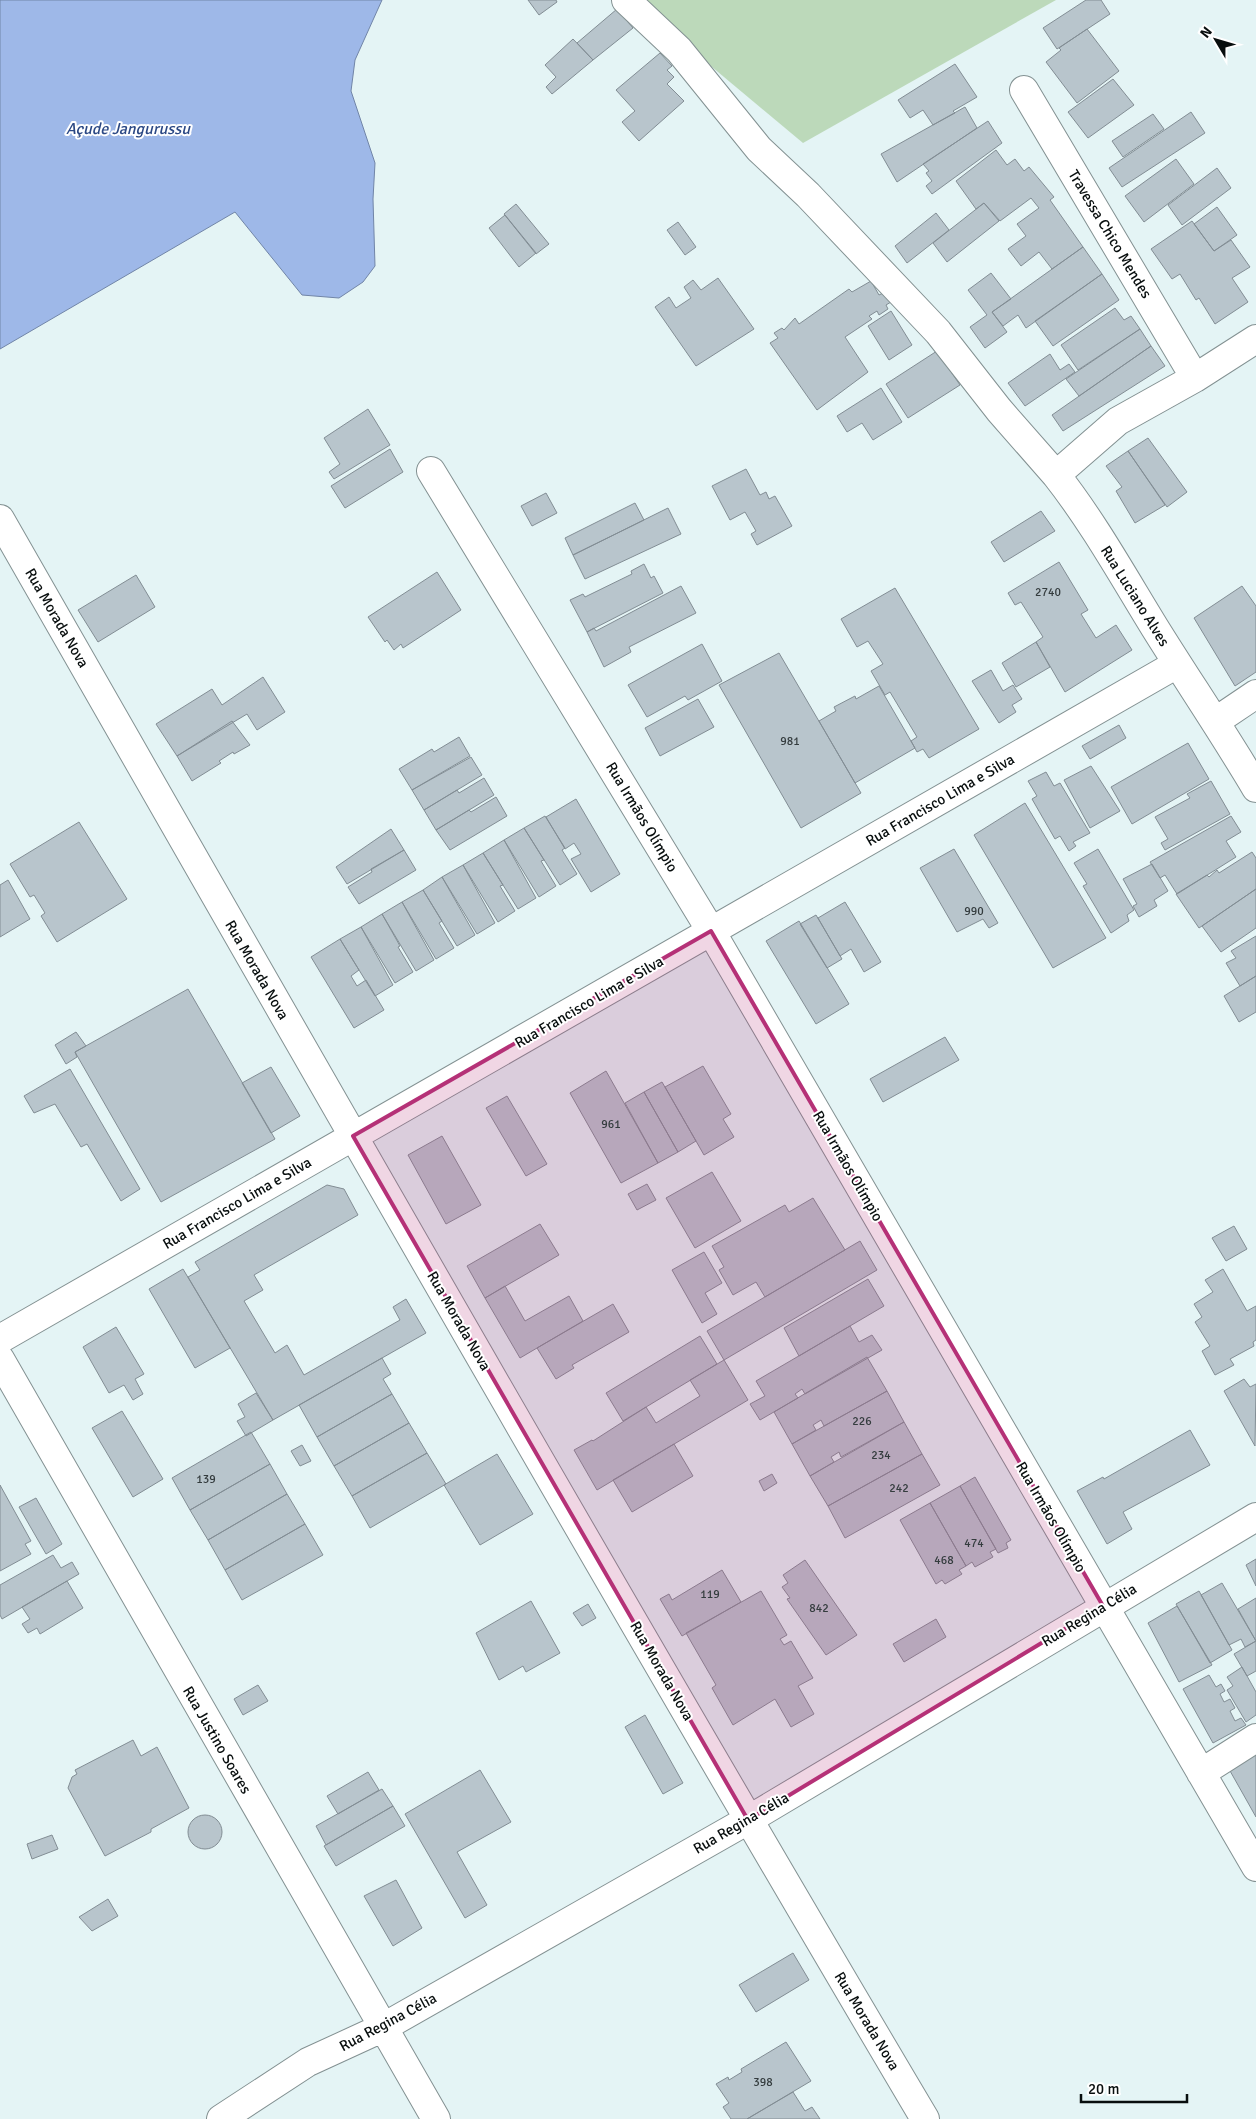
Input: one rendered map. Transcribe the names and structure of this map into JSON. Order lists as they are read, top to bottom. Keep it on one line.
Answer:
{"streets":{"street":["Travessa Chico Mendes","Rua Luciano Alves","Rua Morada Nova","Rua Francisco Lima e Silva","Rua Irmãos Olímpio","Rua Regina Célia","Rua Justino Soares"]},"crossings":[["Rua Luciano Alves","Rua Francisco Lima e Silva"],["Rua Morada Nova","Rua Francisco Lima e Silva"],["Rua Morada Nova","Rua Regina Célia"],["Rua Francisco Lima e Silva","Rua Irmãos Olímpio"],["Rua Irmãos Olímpio","Rua Regina Célia"],["Rua Regina Célia","Rua Justino Soares"]],"water":["Açude Jangurussu"],"house_numbers":["2740","981","990","961","226","234","139","242","474","468","119","842","398"],"scale_bar":"20 m","north":"top left"}
